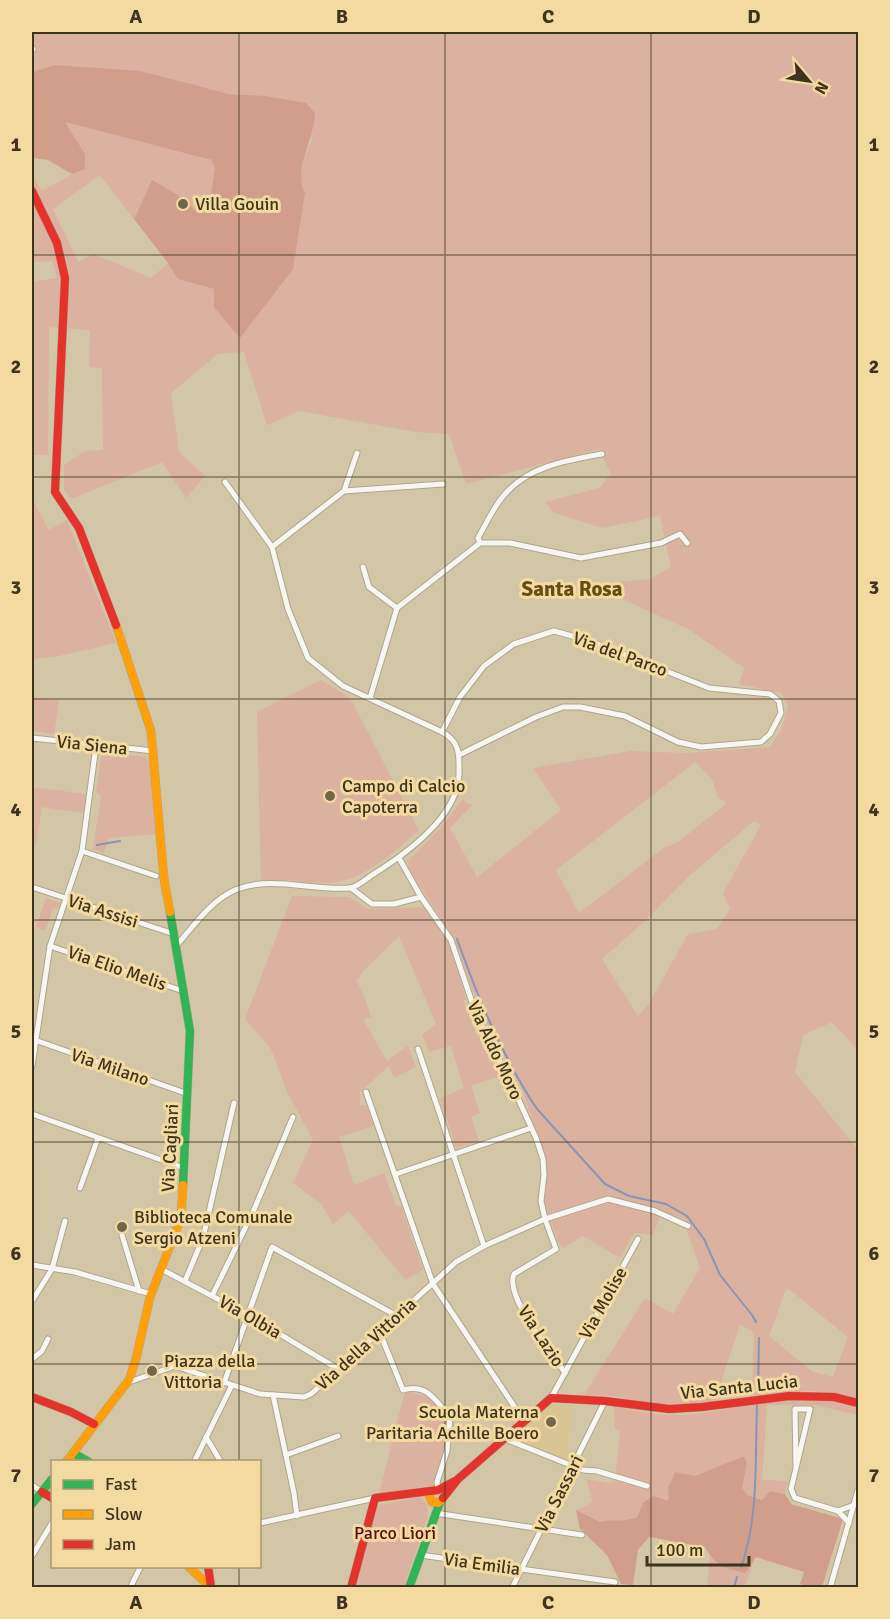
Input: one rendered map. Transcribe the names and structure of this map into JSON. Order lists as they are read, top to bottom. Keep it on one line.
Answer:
{"streets":{"street":["Via del Parco","Via Siena","Via Assisi","Via Elio Melis","Via Aldo Moro","Via Milano","Via Cagliari","Via Molise","Via Olbia","Via Lazio","Via della Vittoria","Via Santa Lucia","Via Sassari","Via Emilia"]},"crossings":[["Via Siena","Via Cagliari"],["Via Assisi","Via Cagliari"],["Via Elio Melis","Via Cagliari"],["Via Aldo Moro","Via Lazio"],["Via Aldo Moro","Via della Vittoria"],["Via Milano","Via Cagliari"],["Via Cagliari","Via Olbia"],["Via Cagliari","Via della Vittoria"],["Via Molise","Via Lazio"],["Via Molise","Via Santa Lucia"],["Via Olbia","Via della Vittoria"],["Via Lazio","Via della Vittoria"],["Via Santa Lucia","Via Sassari"],["Via Sassari","Via Emilia"]],"districts":["Santa Rosa"],"parks":["Parco Liori"],"places":["Villa Gouin","Campo di Calcio Capoterra","Biblioteca Comunale Sergio Atzeni","Piazza della Vittoria","Scuola Materna Paritaria Achille Boero"],"legend":["Fast","Slow","Jam"],"scale_bar":"100 m","north":"bottom right","grid":{"columns":["A","B","C","D"],"rows":["1","2","3","4","5","6","7"]}}
